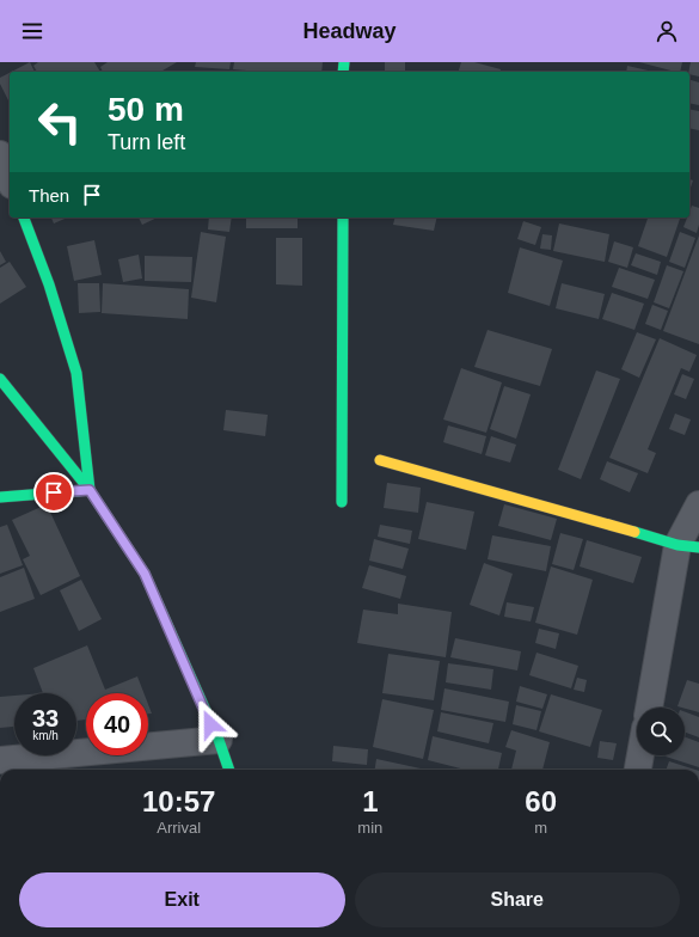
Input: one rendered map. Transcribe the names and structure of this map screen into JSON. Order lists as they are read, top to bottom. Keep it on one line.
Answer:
{"page":{"header":"Headway","turn":["50 m","Turn left"],"then":"Then","speed":"33 km/h","limit":"40","eta":["10:57","Arrival","1","min","60","m"],"buttons":["Exit","Share"]}}
